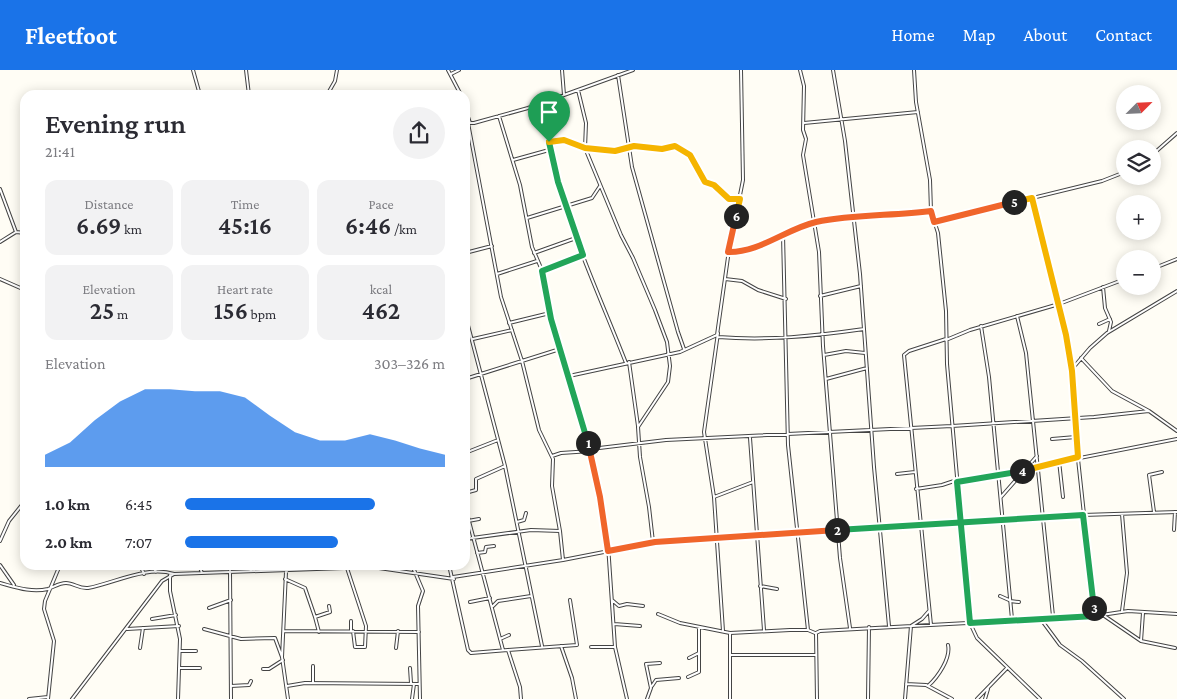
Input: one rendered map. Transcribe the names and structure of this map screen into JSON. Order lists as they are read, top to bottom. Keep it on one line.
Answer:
{"north":"top right","page":{"header":"Fleetfoot","nav":["Home","Map","About","Contact"],"map_buttons":["+","−"],"heading":["Evening run","21:41"],"stats":[["Distance","6.69 km"],["Time","45:16"],["Pace","6:46 /km"],["Elevation","25 m"],["Heart rate","156 bpm"],["kcal","462"]],"pins":["5","6","1","4","2","3"],"chart":["Elevation","303–326 m"],"list":[{"name":"1.0 km","note":"6:45"},{"name":"2.0 km","note":"7:07"}]}}
